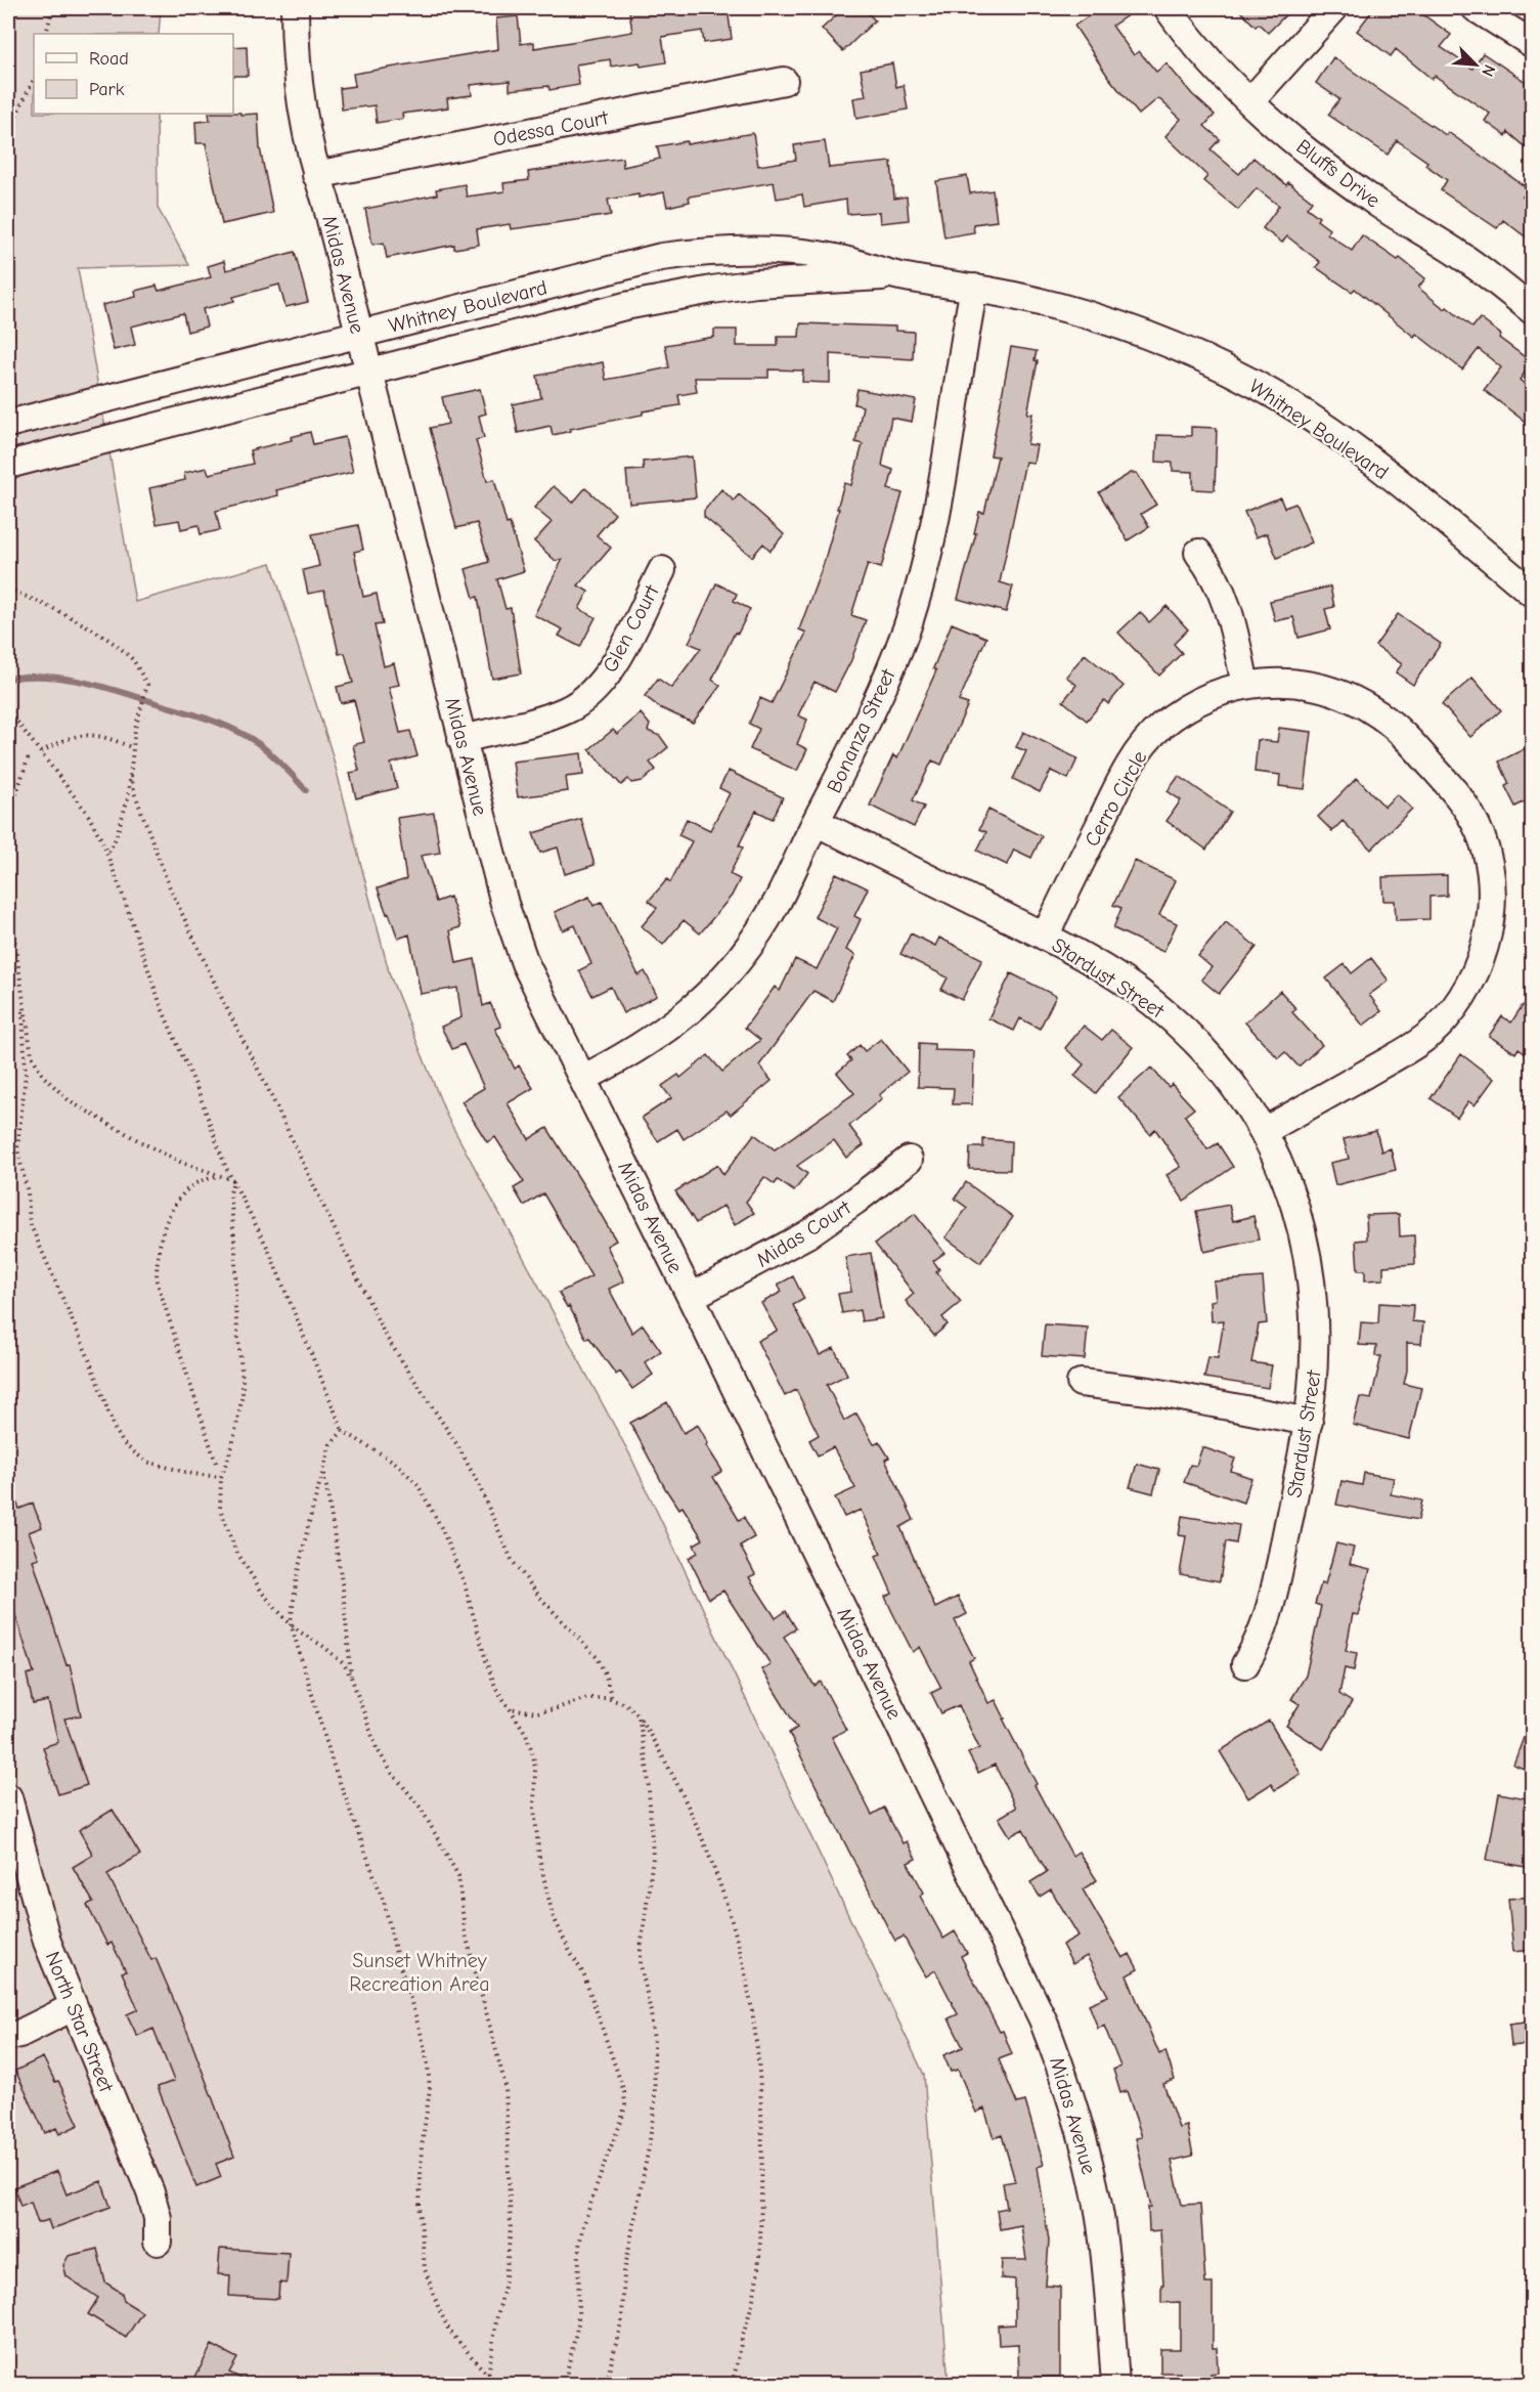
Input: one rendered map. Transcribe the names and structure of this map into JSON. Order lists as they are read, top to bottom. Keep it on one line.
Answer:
{"streets":{"street":["Odessa Court","Bluffs Drive","Midas Avenue","Whitney Boulevard","Glen Court","Bonanza Street","Cerro Circle","Stardust Street","Midas Court","North Star Street"]},"crossings":[["Odessa Court","Midas Avenue"],["Midas Avenue","Whitney Boulevard"],["Midas Avenue","Glen Court"],["Midas Avenue","Bonanza Street"],["Midas Avenue","Midas Court"],["Whitney Boulevard","Bonanza Street"],["Bonanza Street","Stardust Street"],["Cerro Circle","Stardust Street"]],"parks":["Sunset Whitney Recreation Area"],"legend":["Road","Park"],"north":"bottom right"}
